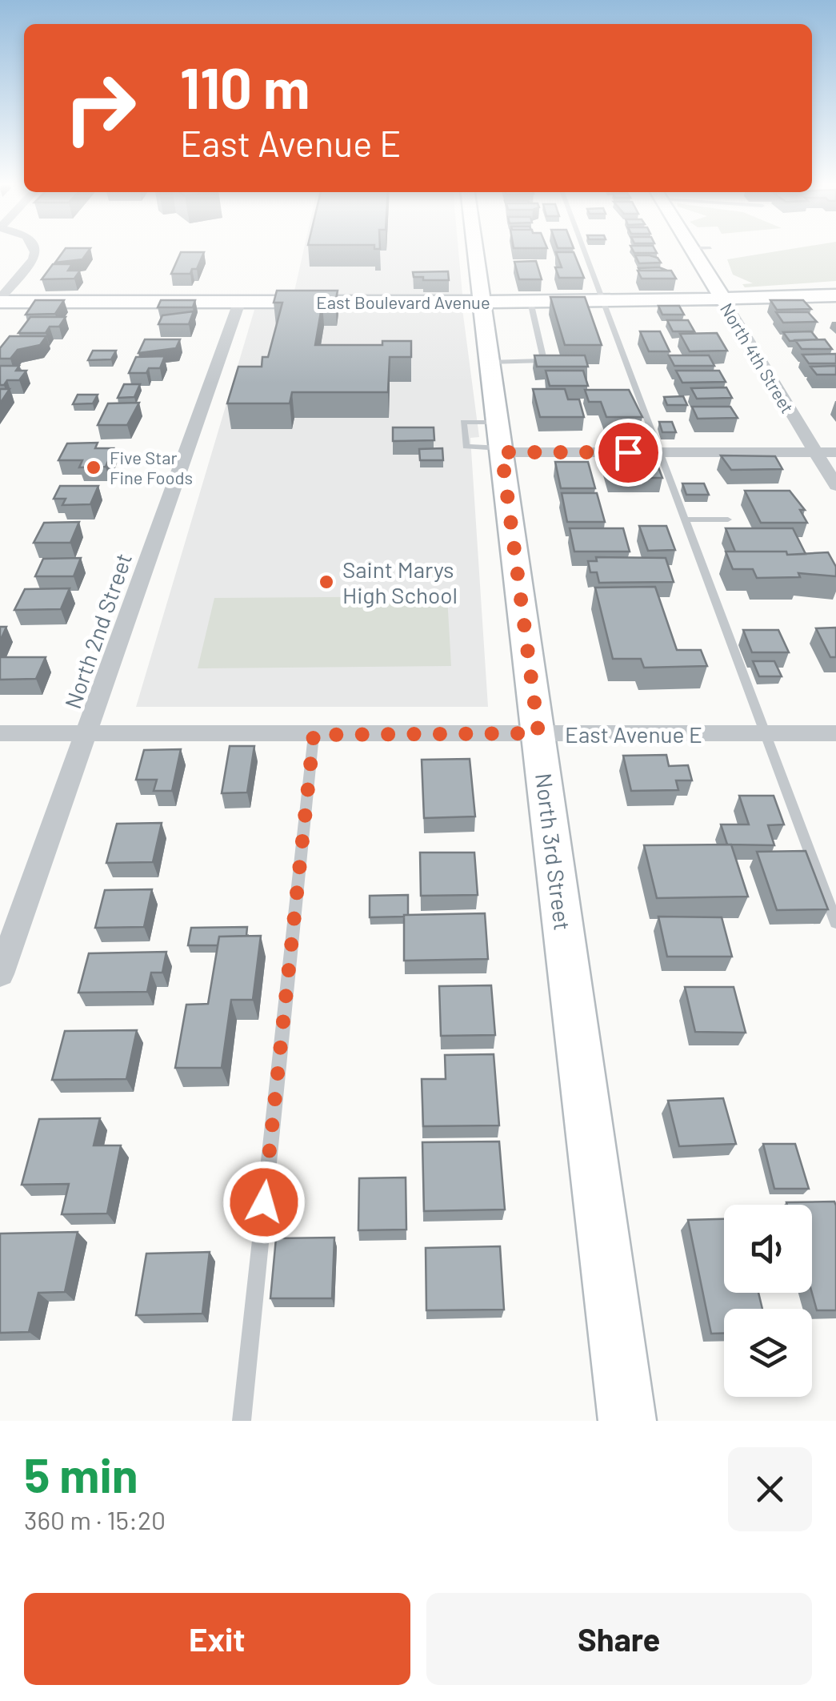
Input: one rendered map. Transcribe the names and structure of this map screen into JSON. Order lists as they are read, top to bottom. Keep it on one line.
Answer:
{"streets":{"street":["East Boulevard Avenue","North 4th Street","North 2nd Street","East Avenue E","North 3rd Street"]},"crossings":[["East Boulevard Avenue","North 4th Street"],["East Boulevard Avenue","North 2nd Street"],["East Boulevard Avenue","North 3rd Street"],["North 2nd Street","East Avenue E"],["East Avenue E","North 3rd Street"]],"places":["Five Star Fine Foods","Saint Marys High School"],"page":{"turn":["110 m","East Avenue E"],"heading":["5 min","360 m · 15:20"],"buttons":["Exit","Share"]}}
